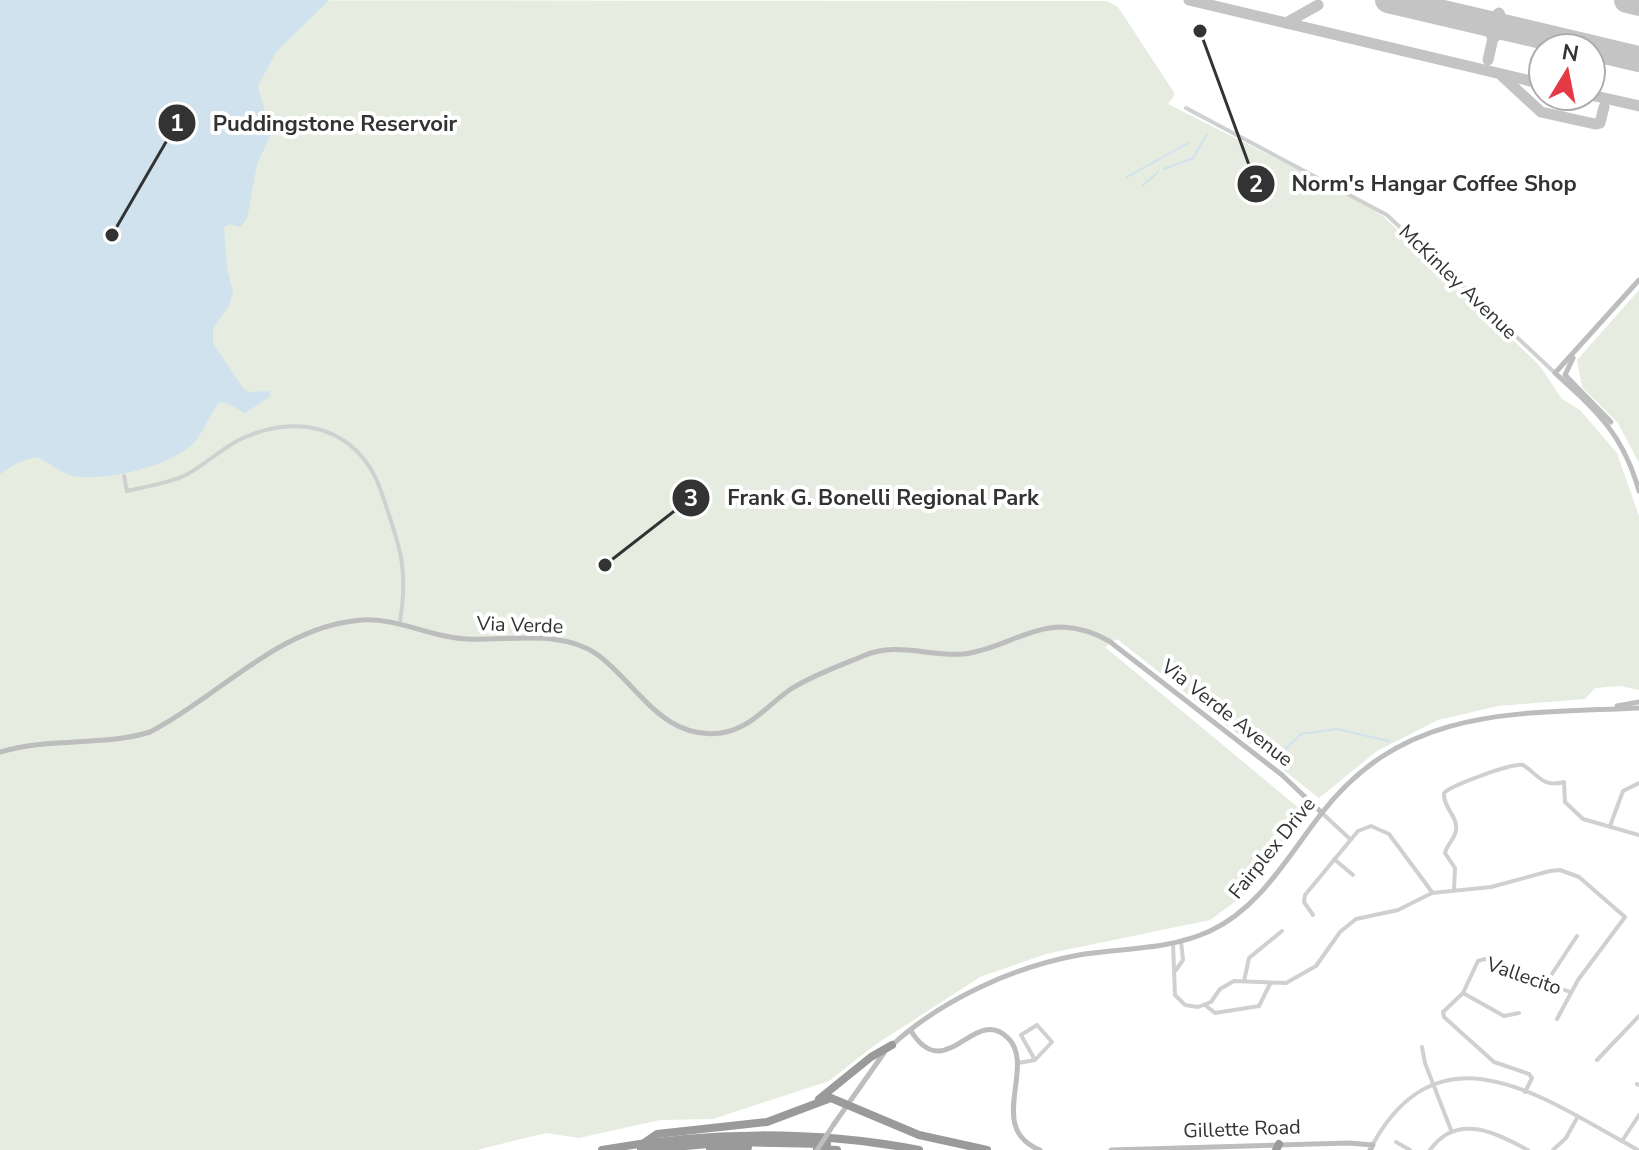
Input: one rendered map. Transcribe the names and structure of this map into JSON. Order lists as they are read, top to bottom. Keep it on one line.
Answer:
{"streets":{"main road":["Via Verde","Via Verde Avenue","Fairplex Drive","Gillette Road"],"street":["McKinley Avenue","Vallecito"]},"crossings":[["Via Verde","Via Verde Avenue"],["Via Verde Avenue","Fairplex Drive"]],"places":["Norm's Hangar Coffee Shop","Puddingstone Reservoir","Frank G. Bonelli Regional Park"],"north":"top"}
